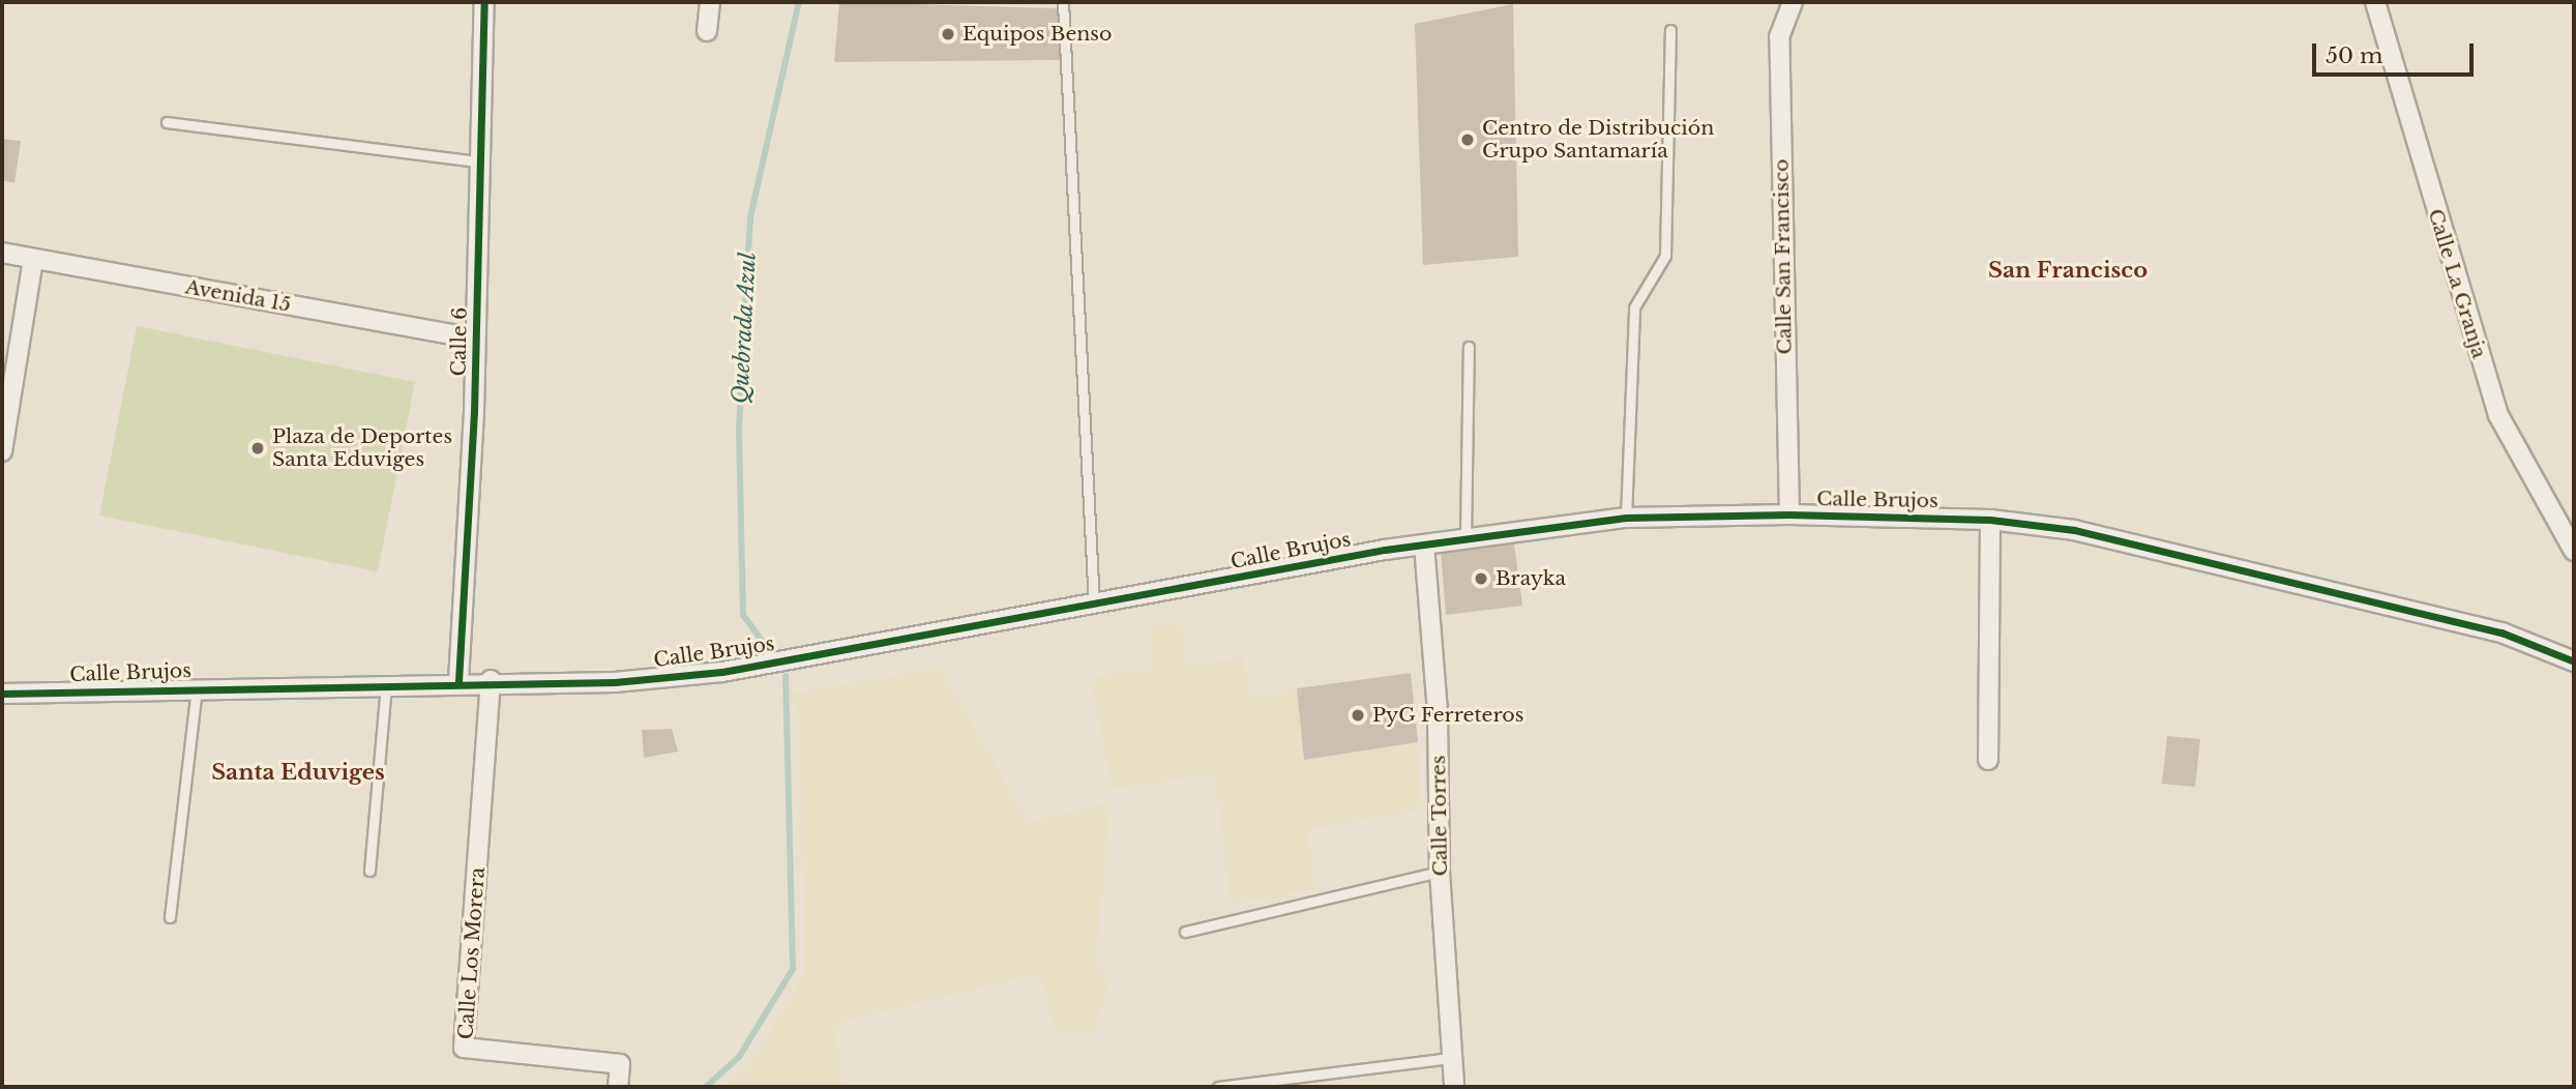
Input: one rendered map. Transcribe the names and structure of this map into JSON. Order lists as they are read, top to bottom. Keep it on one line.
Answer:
{"streets":{"street":["Calle San Francisco","Calle La Granja","Avenida 15","Calle 6","Calle Brujos","Calle Torres","Calle Los Morera"]},"crossings":[["Calle San Francisco","Calle Brujos"],["Avenida 15","Calle 6"],["Calle 6","Calle Brujos"],["Calle Brujos","Calle Torres"],["Calle Brujos","Calle Los Morera"]],"districts":["San Francisco","Santa Eduviges"],"water":["Quebrada Azul"],"places":["Equipos Benso","Centro de Distribución Grupo Santamaría","Plaza de Deportes Santa Eduviges","Brayka","PyG Ferreteros"],"scale_bar":"50 m"}
